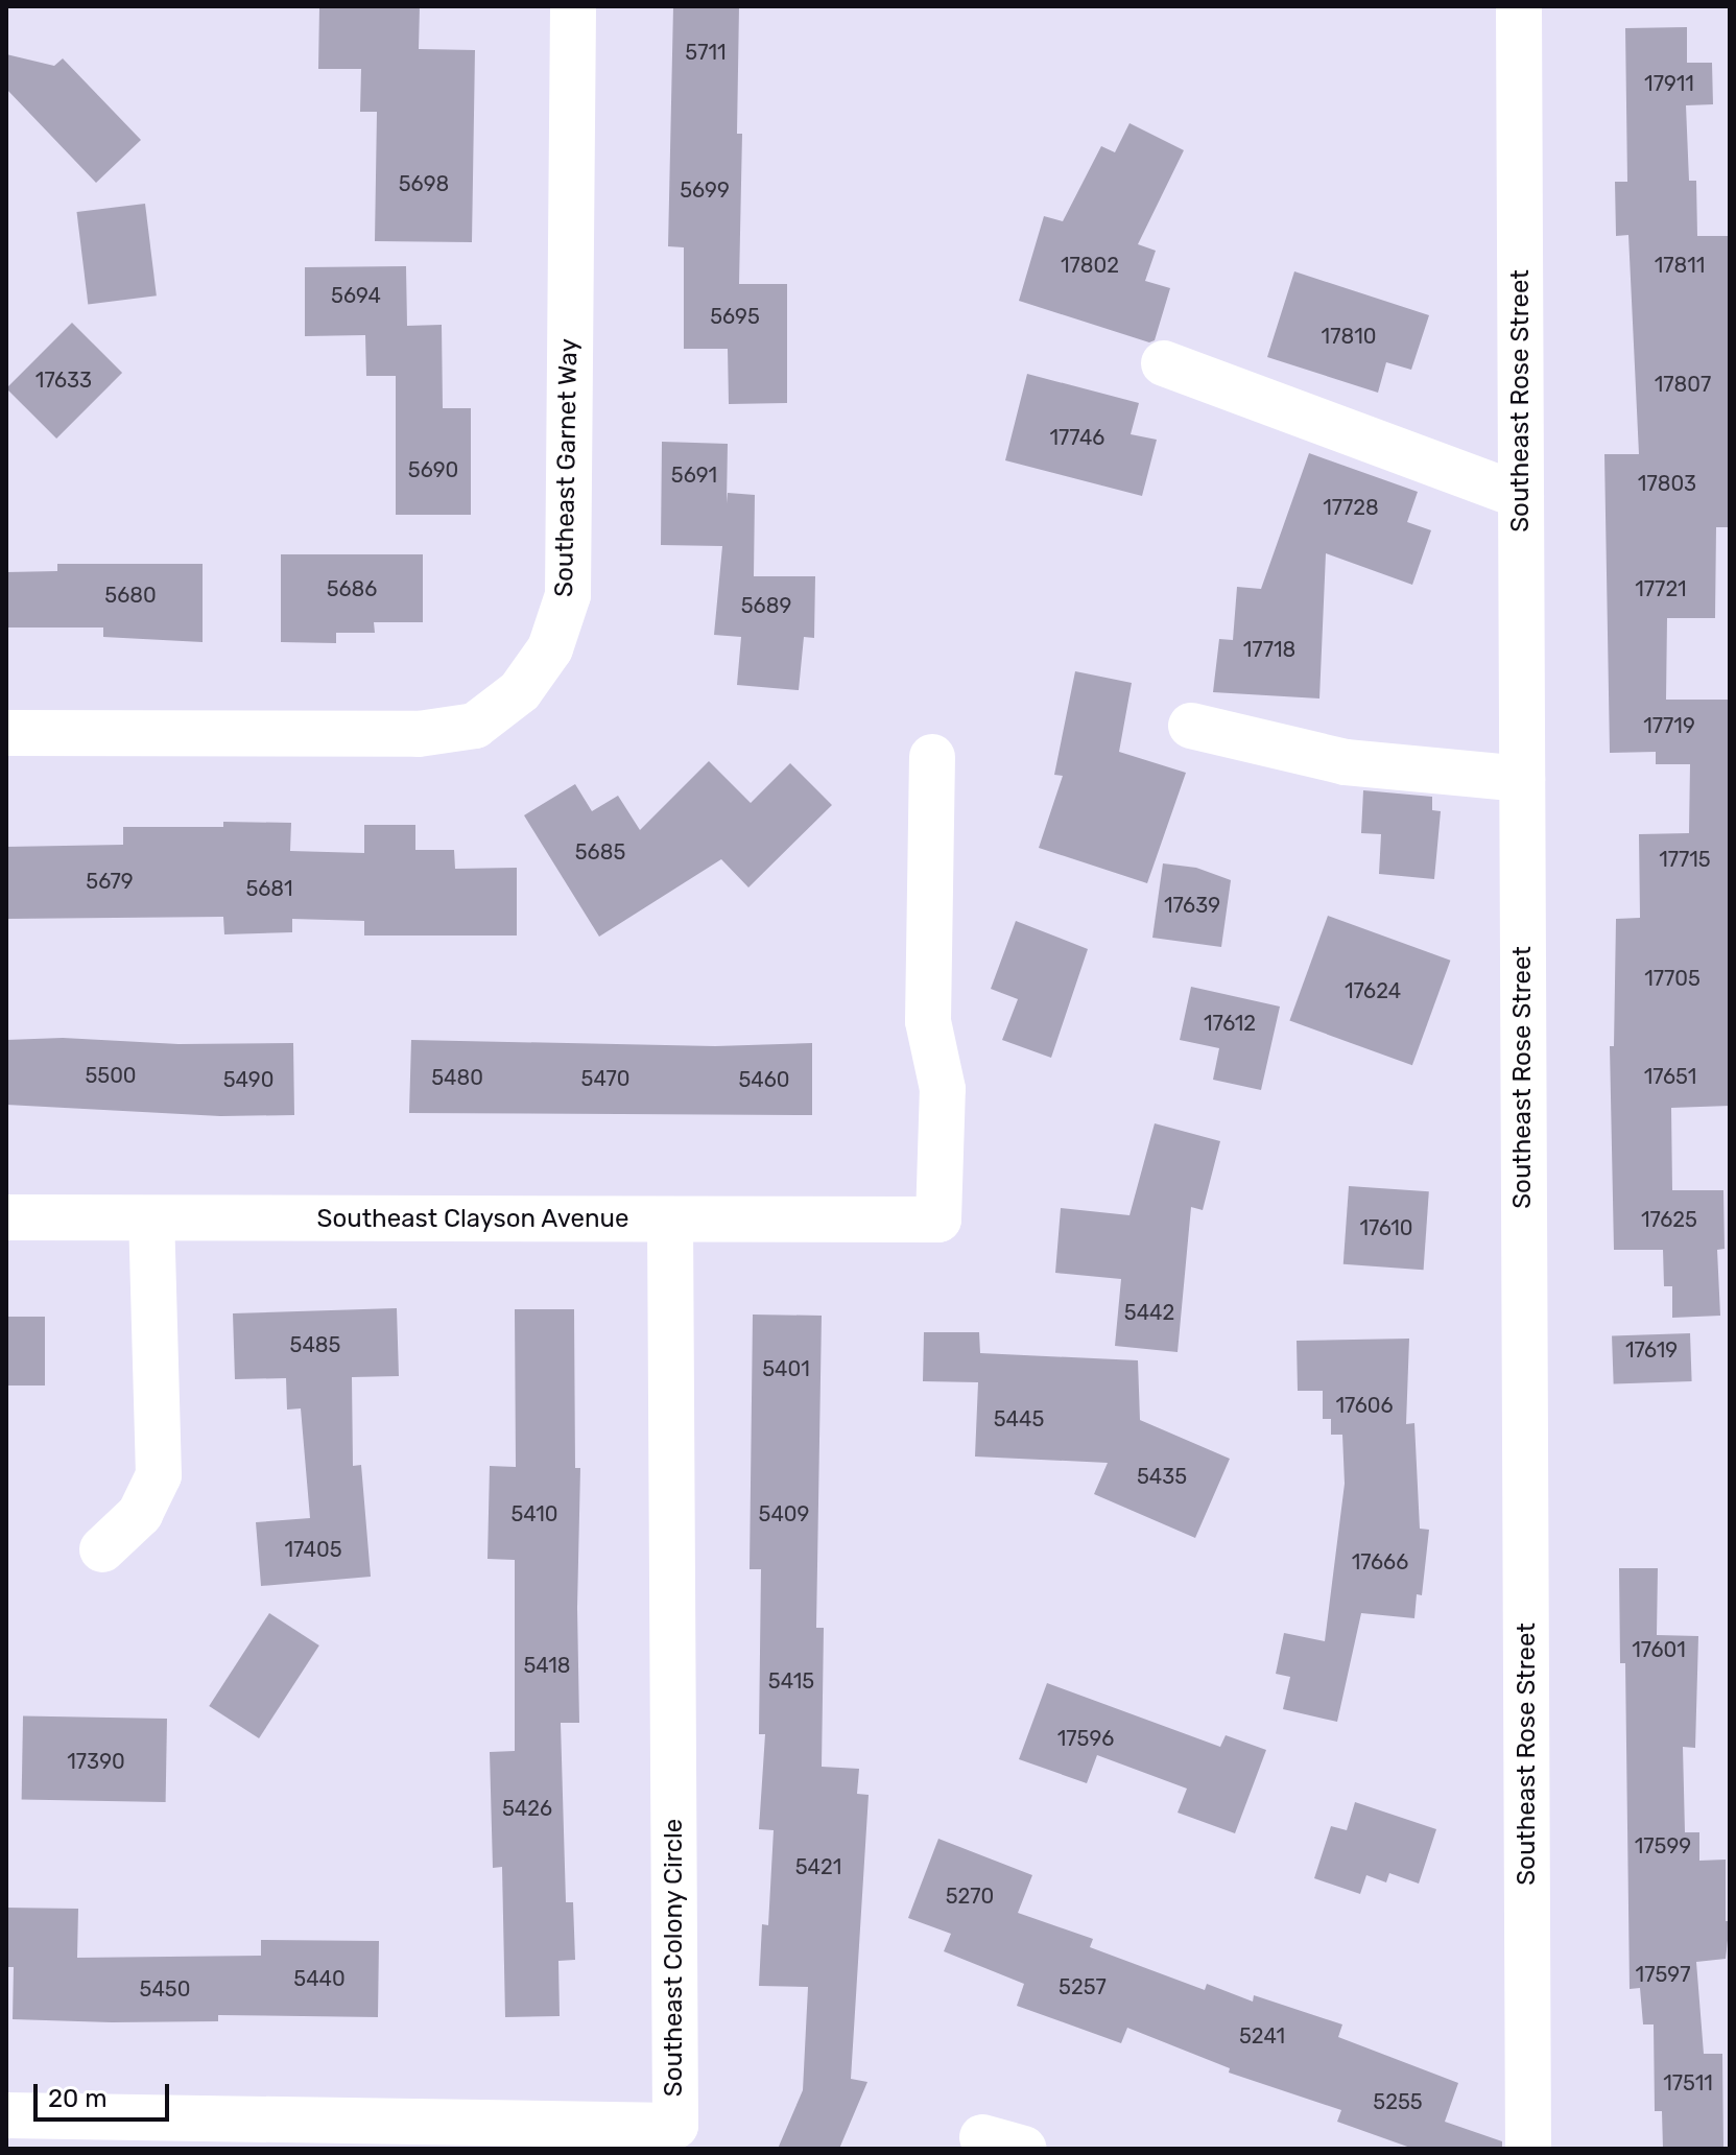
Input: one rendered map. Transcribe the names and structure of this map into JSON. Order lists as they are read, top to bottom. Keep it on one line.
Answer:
{"streets":{"street":["Southeast Rose Street","Southeast Garnet Way","Southeast Clayson Avenue","Southeast Colony Circle"]},"crossings":[["Southeast Clayson Avenue","Southeast Colony Circle"]],"house_numbers":["5711","17911","5698","5699","17802","17811","5694","5695","17810","17633","17807","17746","5690","5691","17803","17728","5686","17721","5680","5689","17718","17719","5685","17715","5679","5681","17639","17705","17624","17612","5500","17651","5480","5470","5490","5460","17625","17610","5442","5485","17619","5401","17606","5445","5435","5410","5409","17405","17666","17601","5418","5415","17596","17390","5426","17599","5421","5270","17597","5440","5257","5450","5241","17511","5255"],"scale_bar":"20 m"}
